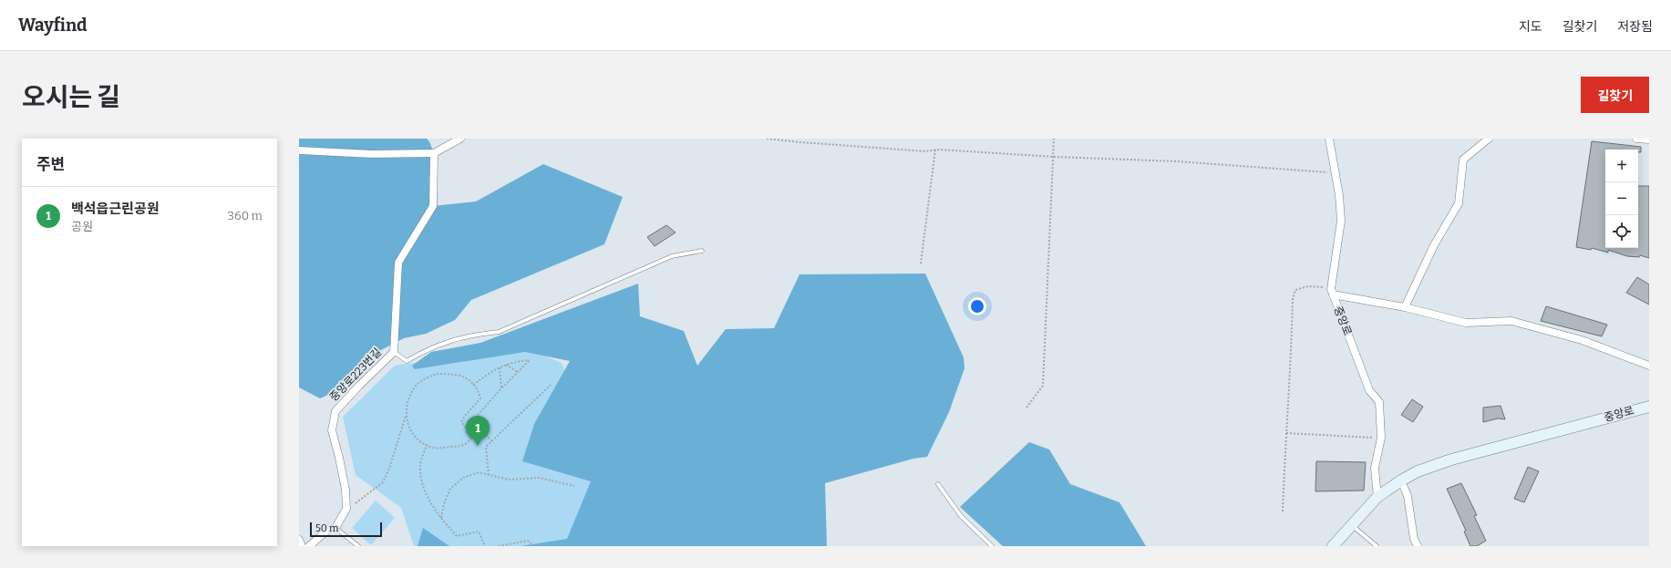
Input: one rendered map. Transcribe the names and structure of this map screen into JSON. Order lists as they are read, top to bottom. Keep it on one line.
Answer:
{"streets":{"main road":["중앙로"],"street":["중앙로223번길"]},"scale_bar":"50 m","page":{"header":"Wayfind","nav":["지도","길찾기","저장됨"],"title":"오시는 길","buttons":"길찾기","heading":"주변","map_buttons":["+","−"],"list":[{"mark":"1","name":"백석읍근린공원","note":"공원","value":"360 m"}],"pins":"1","scale":"50 m"}}
